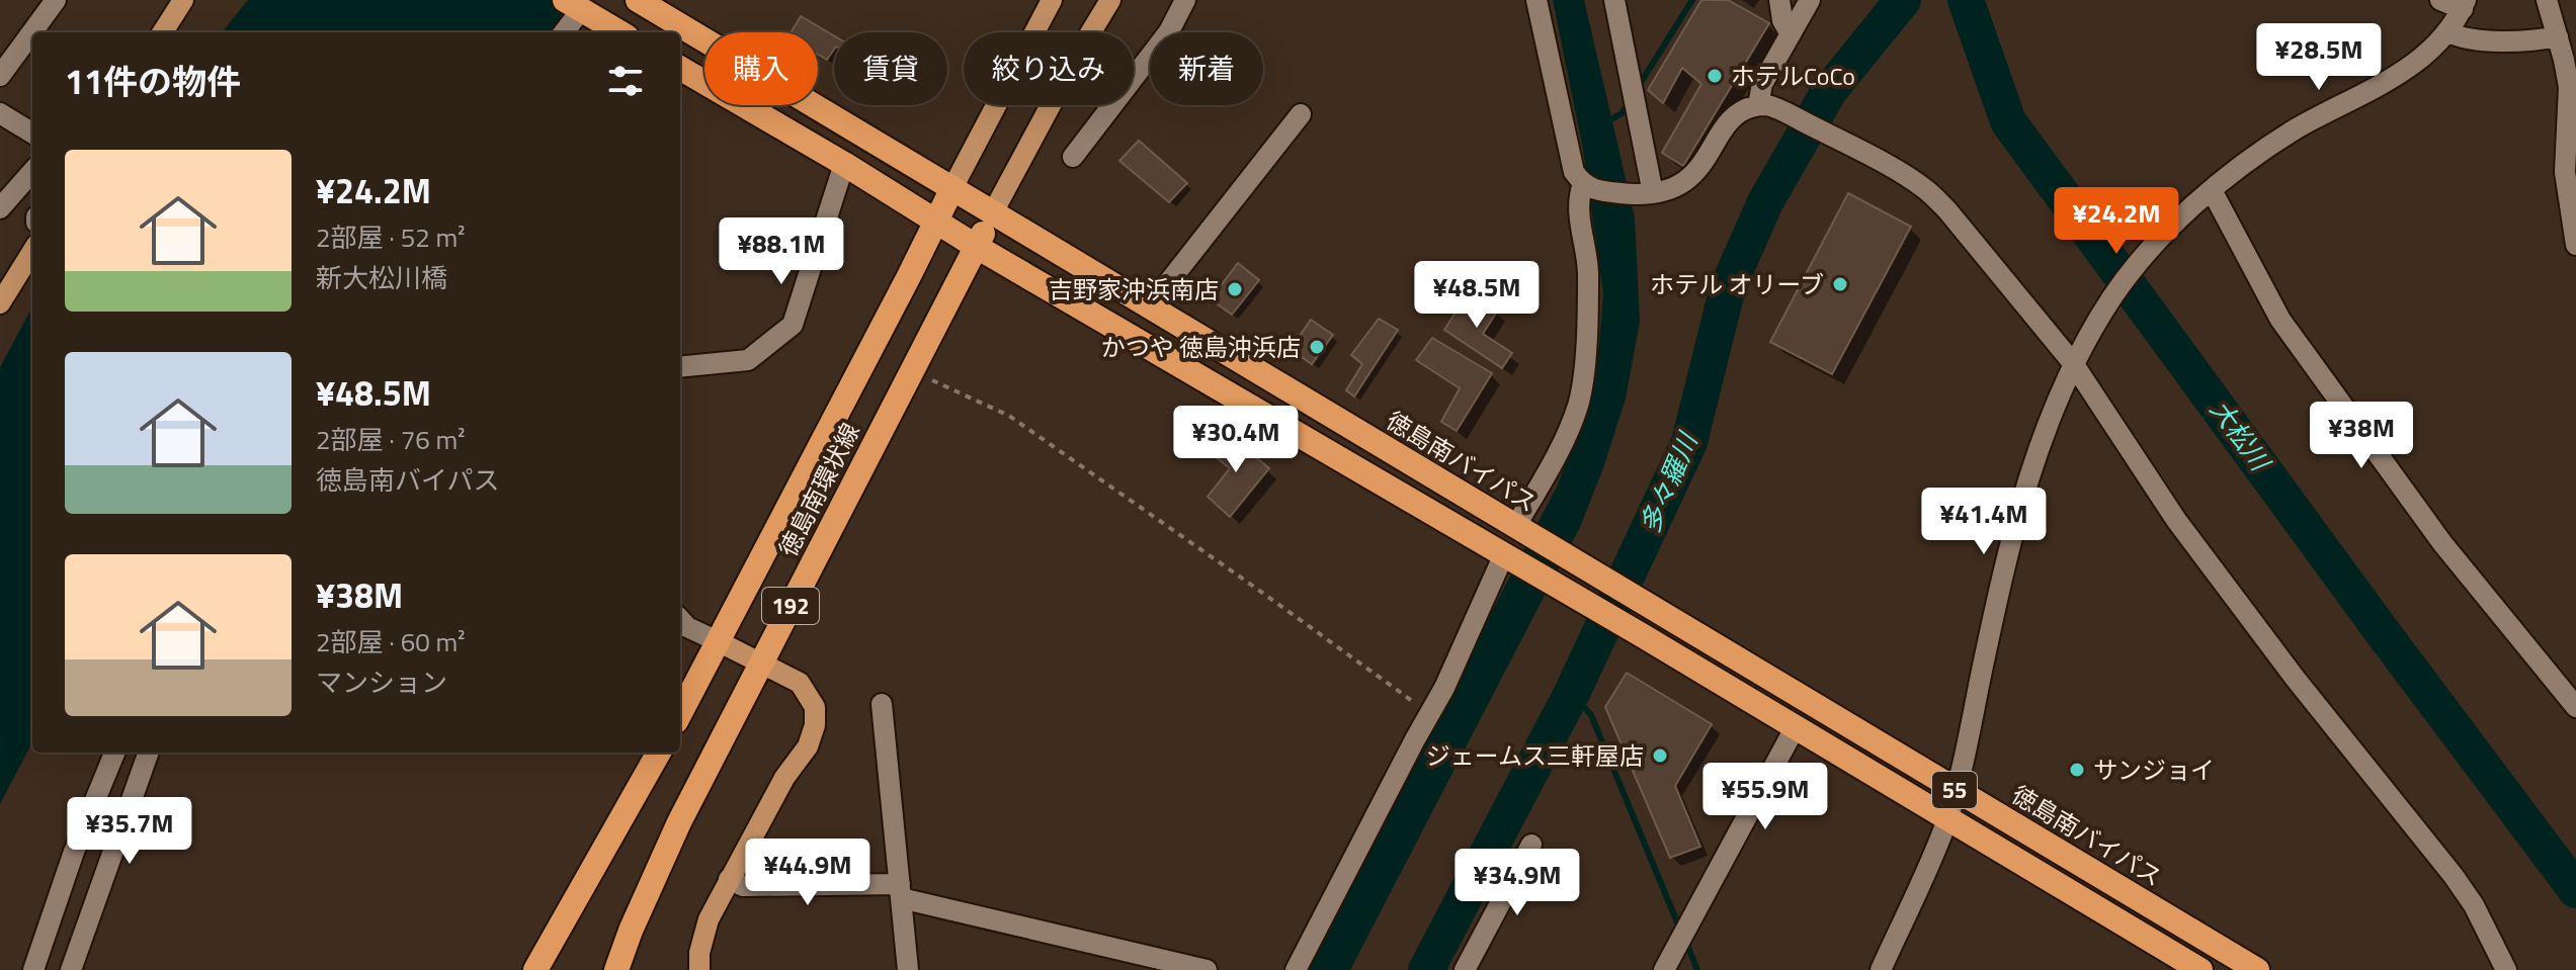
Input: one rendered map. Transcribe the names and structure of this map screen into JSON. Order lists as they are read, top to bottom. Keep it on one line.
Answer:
{"streets":{"highway":["徳島南バイパス","徳島南環状線","192","55"]},"crossings":[["徳島南バイパス","徳島南環状線"],["徳島南環状線","55"]],"water":["大松川","多々羅川"],"places":["ホテルCoCo","ホテル オリーブ","吉野家沖浜南店","かつや 徳島沖浜店","ジェームス三軒屋店","サンジョイ"],"page":{"price":["¥28.5M","¥24.2M","¥88.1M","¥48.5M","¥38M","¥30.4M","¥41.4M","¥55.9M","¥35.7M","¥44.9M","¥34.9M"],"chip":["購入","賃貸","絞り込み","新着"],"heading":"11件の物件","list":[{"name":"¥24.2M","note":"2部屋 · 52 m² · 新大松川橋"},{"name":"¥48.5M","note":"2部屋 · 76 m² · 徳島南バイパス"},{"name":"¥38M","note":"2部屋 · 60 m² · マンション"}]}}
